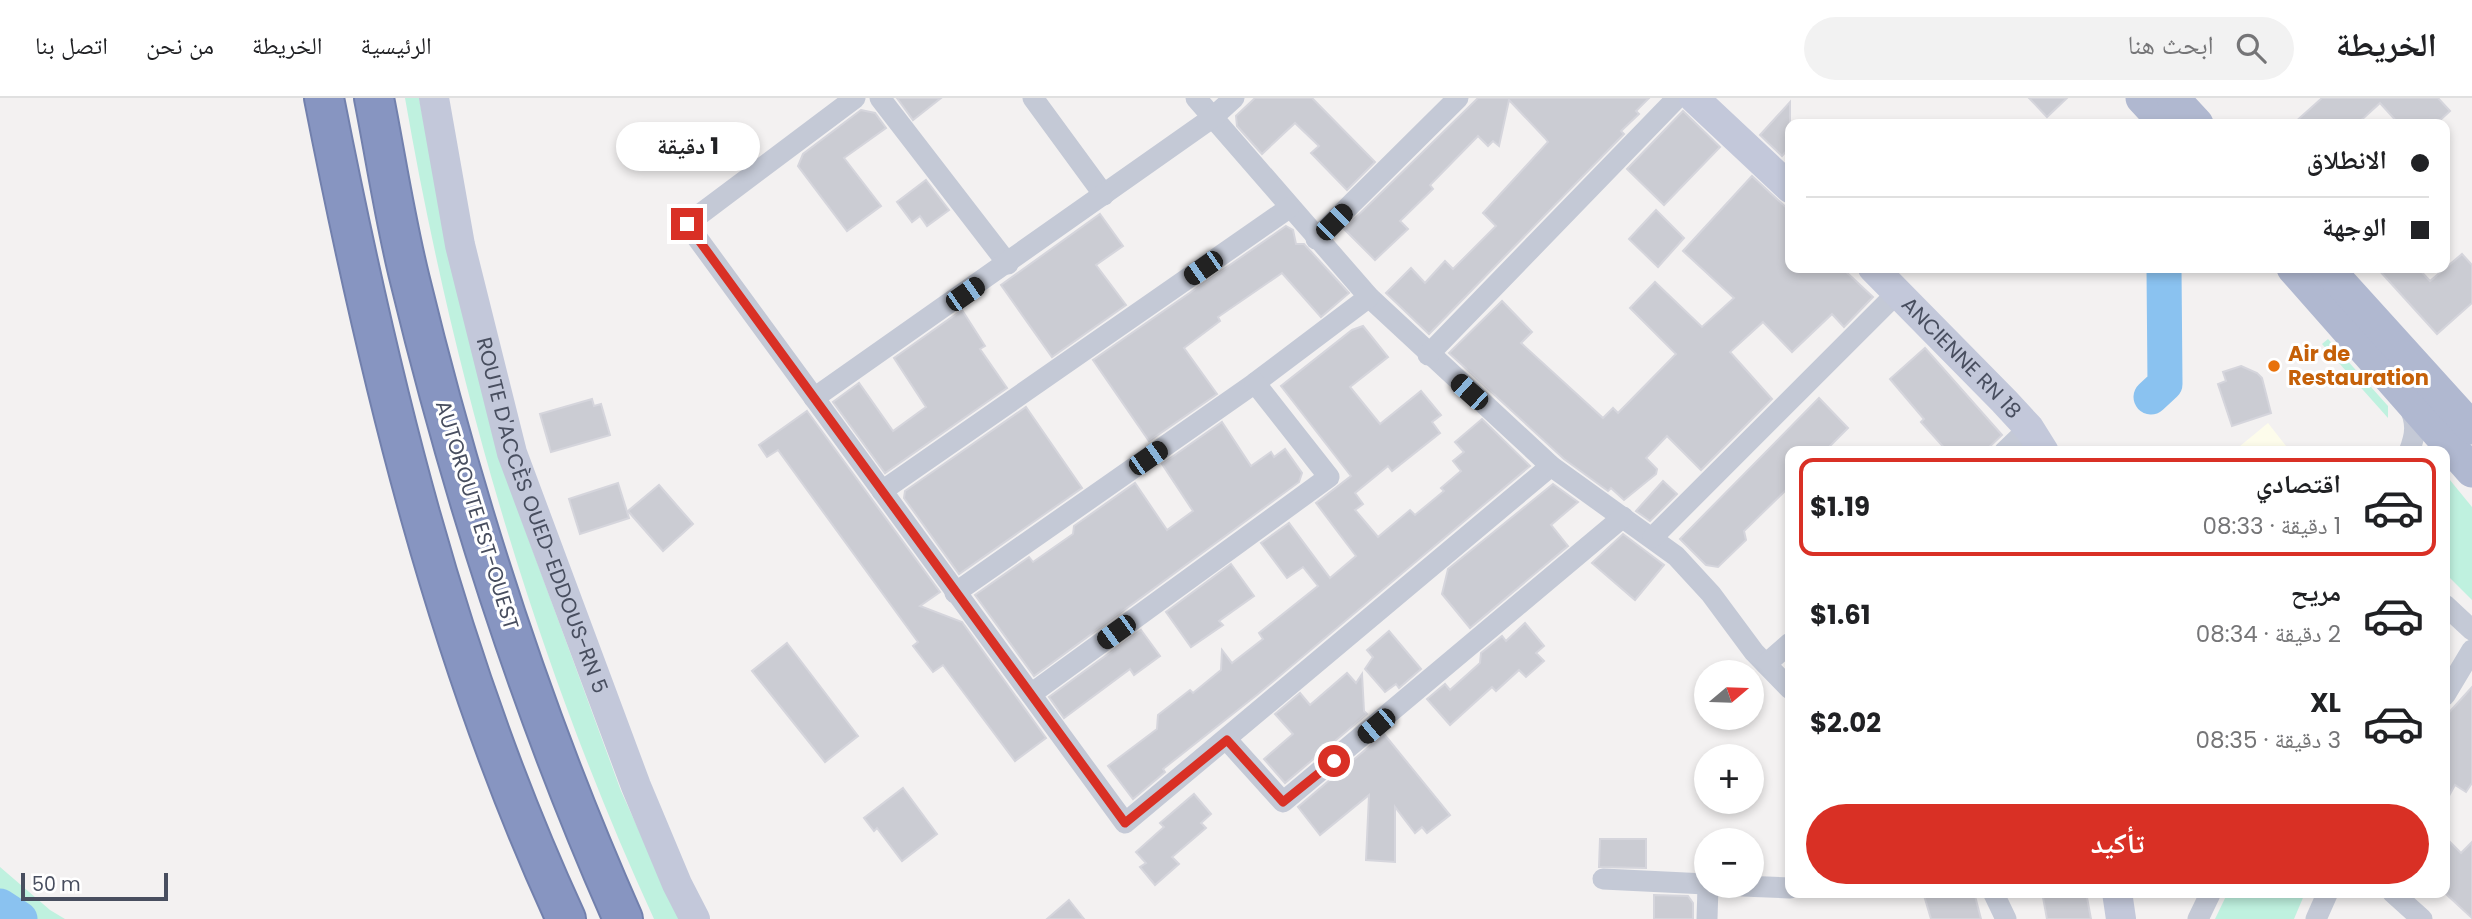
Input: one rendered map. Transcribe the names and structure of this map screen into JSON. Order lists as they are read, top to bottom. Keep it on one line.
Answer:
{"streets":{"highway":["AUTOROUTE EST-OUEST"],"main road":["ANCIENNE RN 18","ROUTE D'ACCÈS OUED-EDDOUS-RN 5"]},"places":["Air de Restauration"],"scale_bar":"50 m","north":"right","page":{"header":"الخريطة","search":"ابحث هنا","nav":["الرئيسية","الخريطة","من نحن","اتصل بنا"],"banner":["الانطلاق","الوجهة"],"bubble":"1 دقيقة","list":[{"name":"اقتصادي","note":"1 دقيقة · 08:33","value":"$1.19"},{"name":"مريح","note":"2 دقيقة · 08:34","value":"$1.61"},{"name":"XL","note":"3 دقيقة · 08:35","value":"$2.02"}],"map_buttons":["+","−"],"buttons":"تأكيد","scale":"50 m"}}
